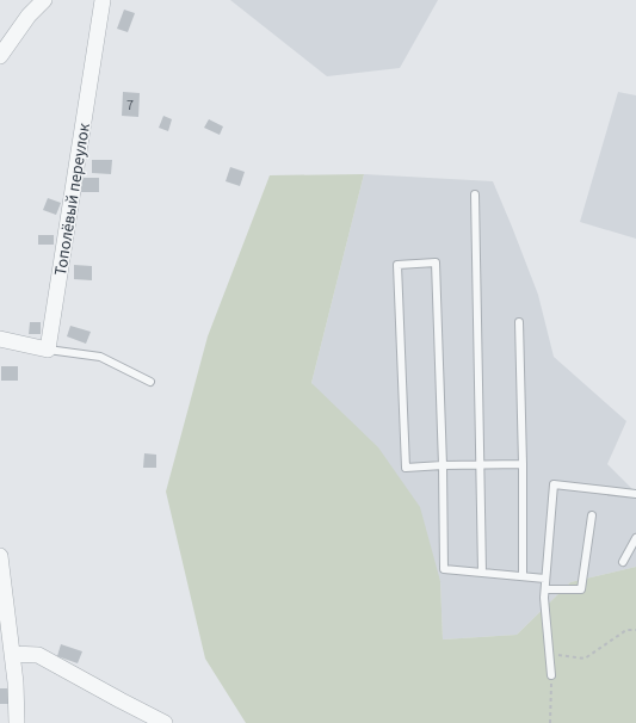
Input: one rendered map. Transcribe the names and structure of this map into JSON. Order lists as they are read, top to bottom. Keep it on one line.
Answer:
{"streets":{"street":["Тополёвый переулок"]},"house_numbers":["7"]}
